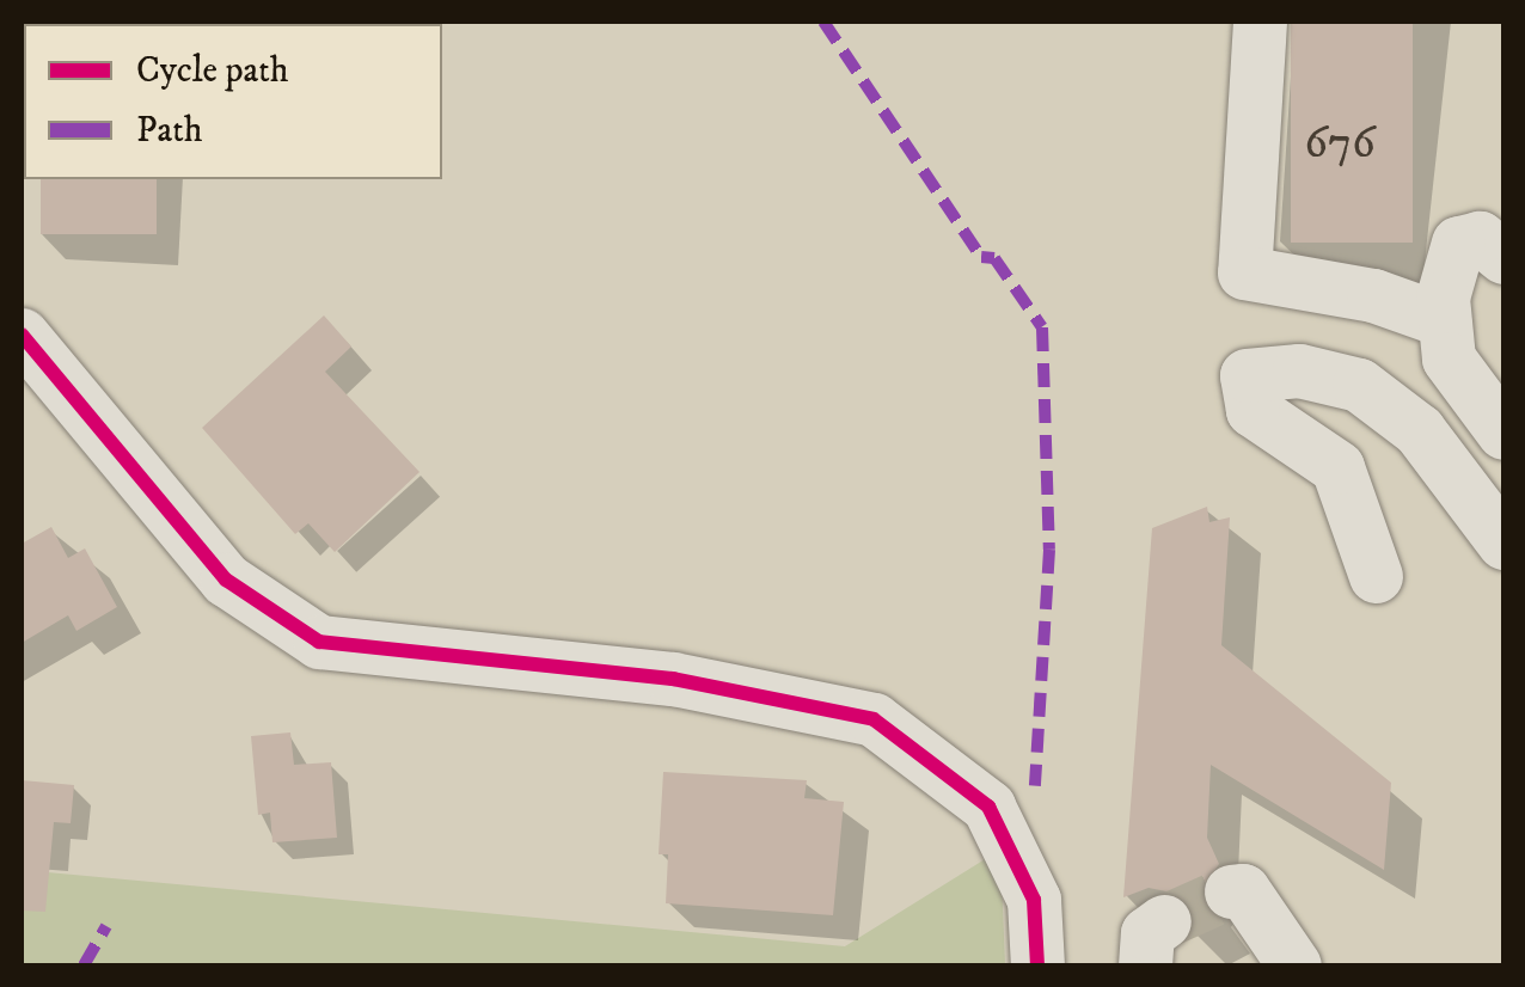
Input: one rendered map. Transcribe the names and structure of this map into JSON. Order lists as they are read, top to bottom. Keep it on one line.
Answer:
{"house_numbers":["676"],"legend":["Cycle path","Path"]}
